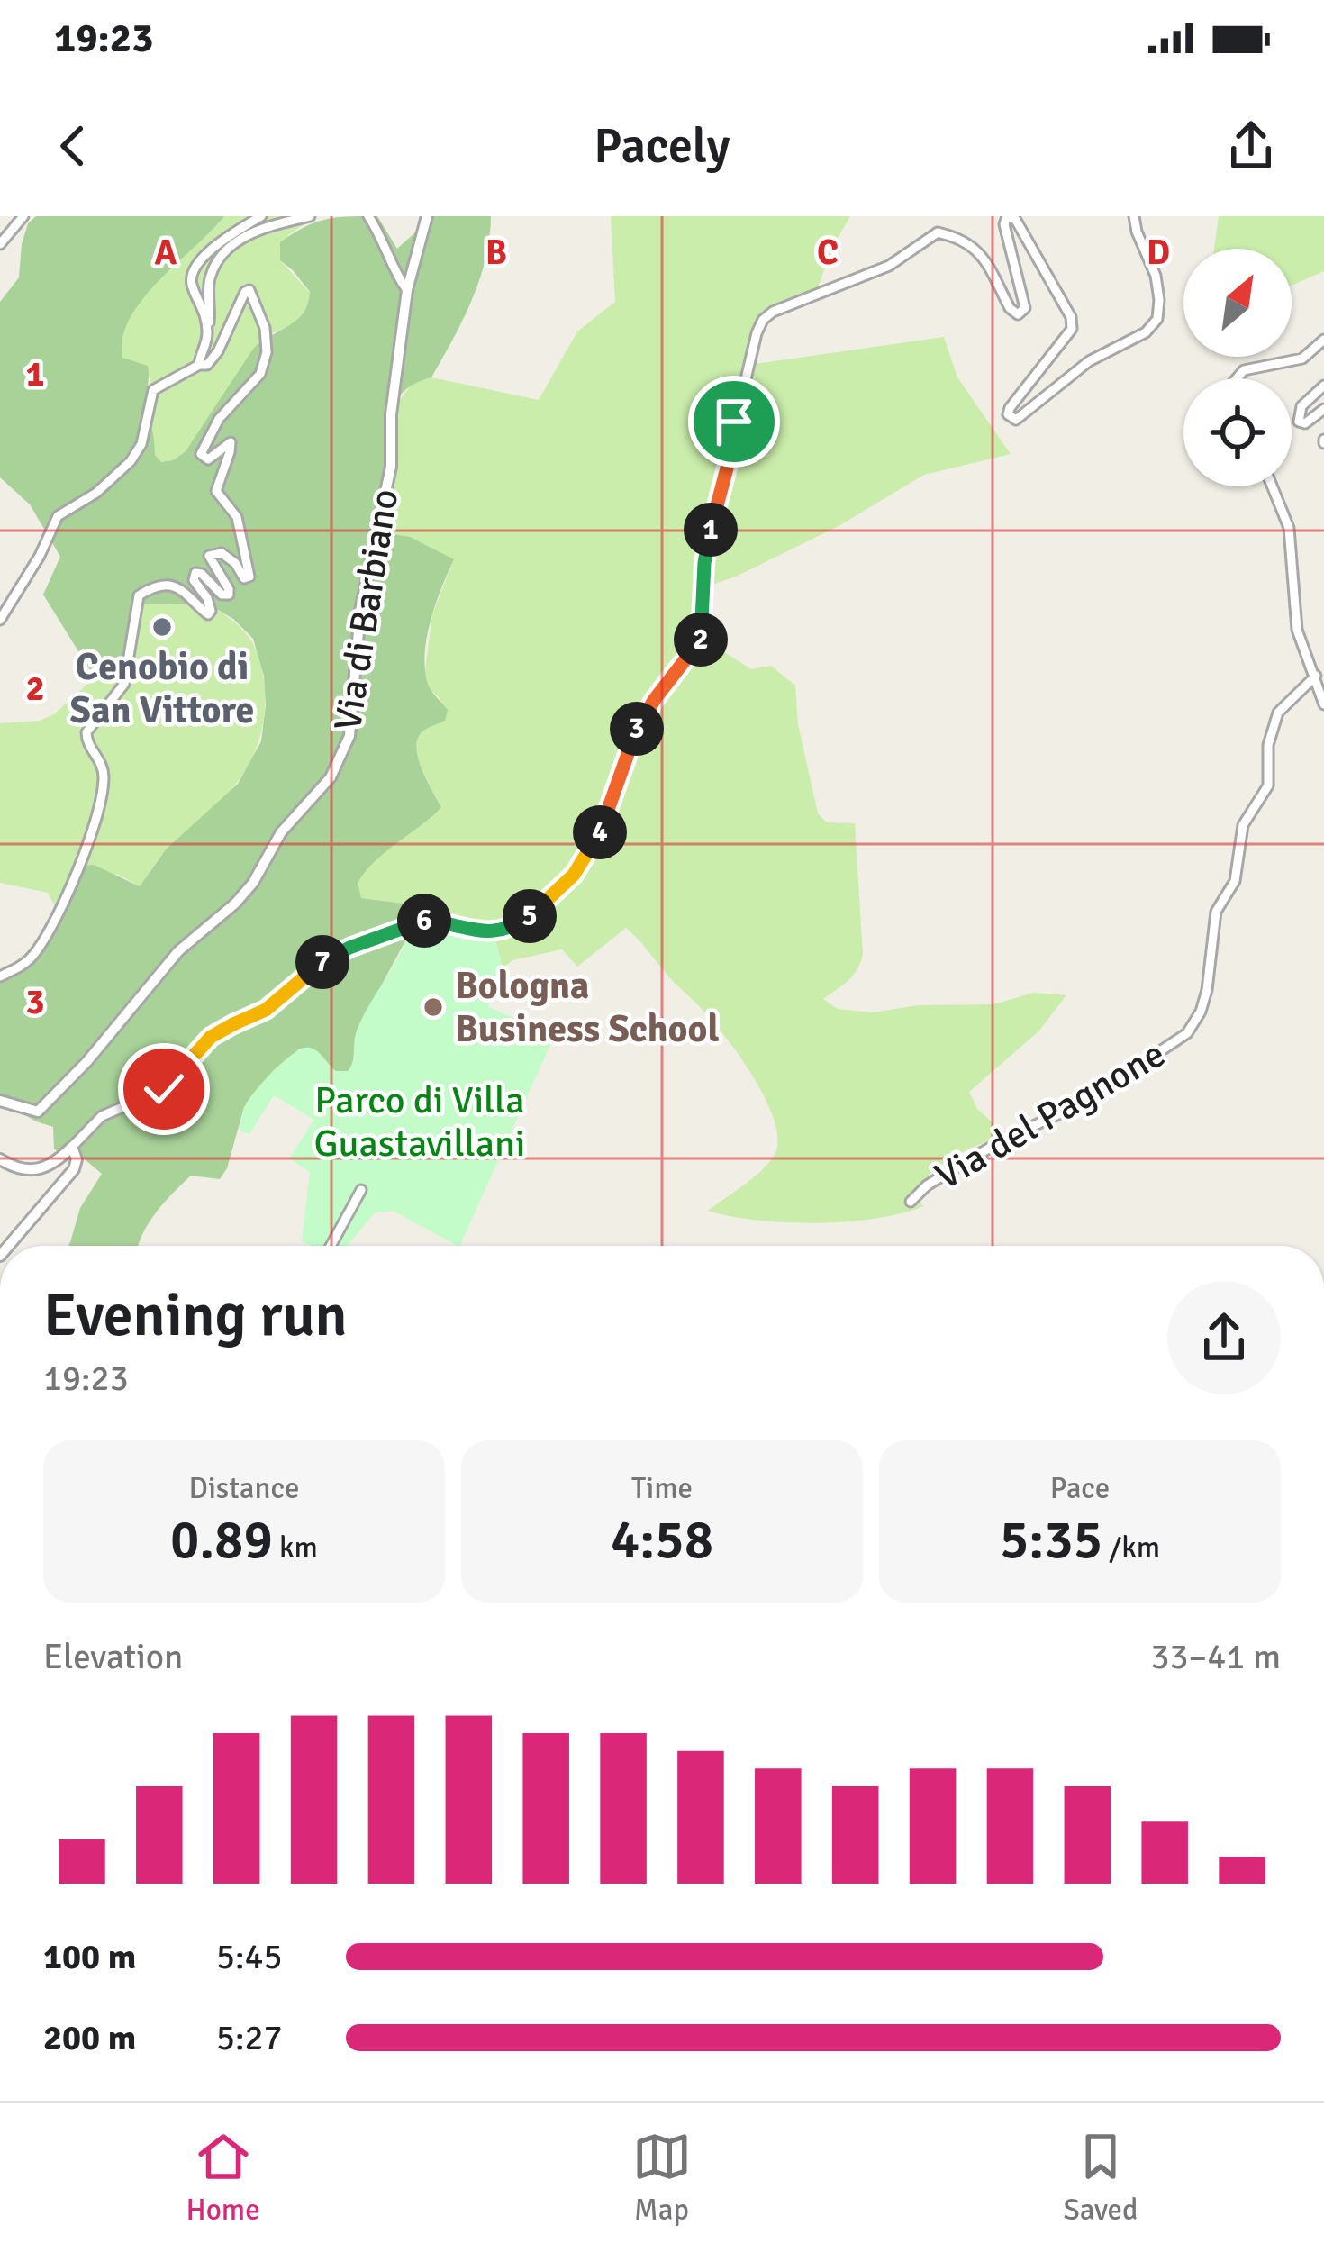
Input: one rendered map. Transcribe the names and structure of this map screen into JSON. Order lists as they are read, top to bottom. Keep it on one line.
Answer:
{"streets":{"street":["Via di Barbiano","Via del Pagnone"]},"parks":["Parco di Villa Guastavillani"],"places":["Cenobio di San Vittore","Bologna Business School"],"north":"top right","page":{"status":"19:23","header":"Pacely","pins":["1","2","3","4","5","6","7"],"heading":["Evening run","19:23"],"stats":[["Distance","0.89 km"],["Time","4:58"],["Pace","5:35 /km"]],"chart":["Elevation","33–41 m"],"list":[{"name":"100 m","note":"5:45"},{"name":"200 m","note":"5:27"}],"tabs":["Home","Map","Saved"]},"grid":{"columns":["A","B","C","D"],"rows":["1","2","3"]}}
